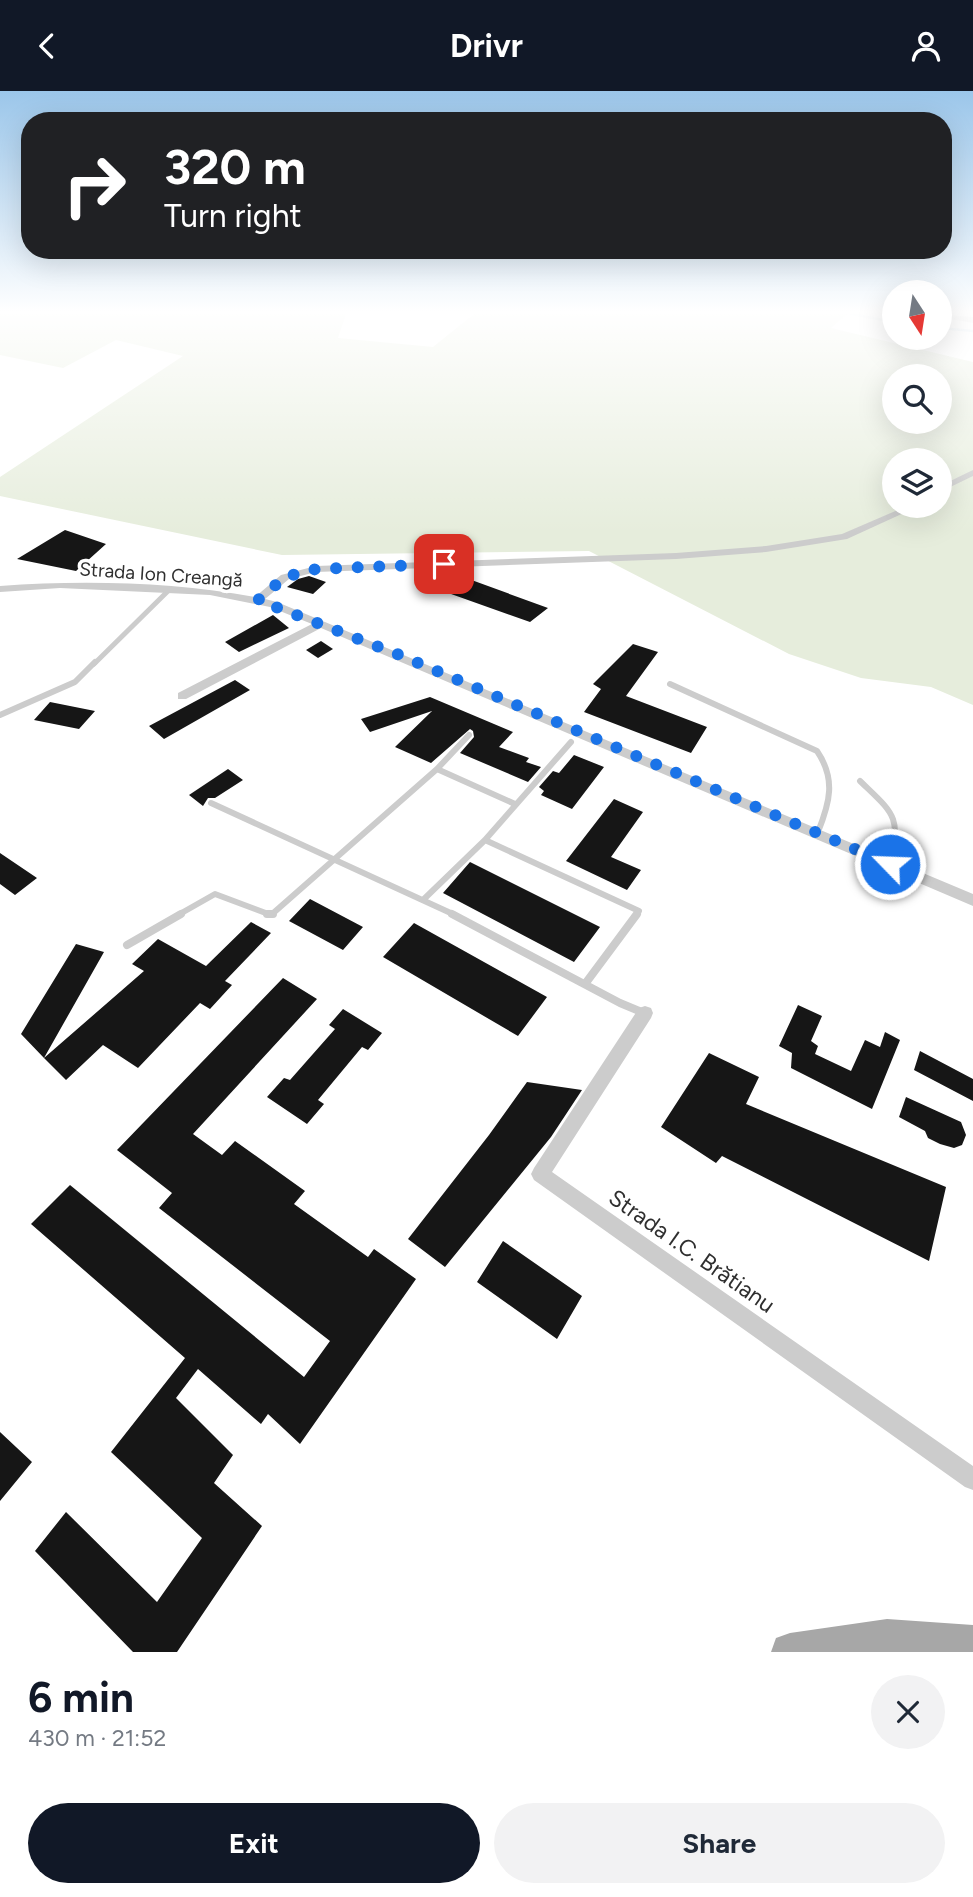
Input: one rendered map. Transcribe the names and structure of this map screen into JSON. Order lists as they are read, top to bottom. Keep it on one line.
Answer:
{"streets":{"street":["Strada Ion Creangă","Strada I.C. Brătianu"]},"north":"bottom","page":{"header":"Drivr","turn":["320 m","Turn right"],"heading":["6 min","430 m · 21:52"],"buttons":["Exit","Share"]}}
